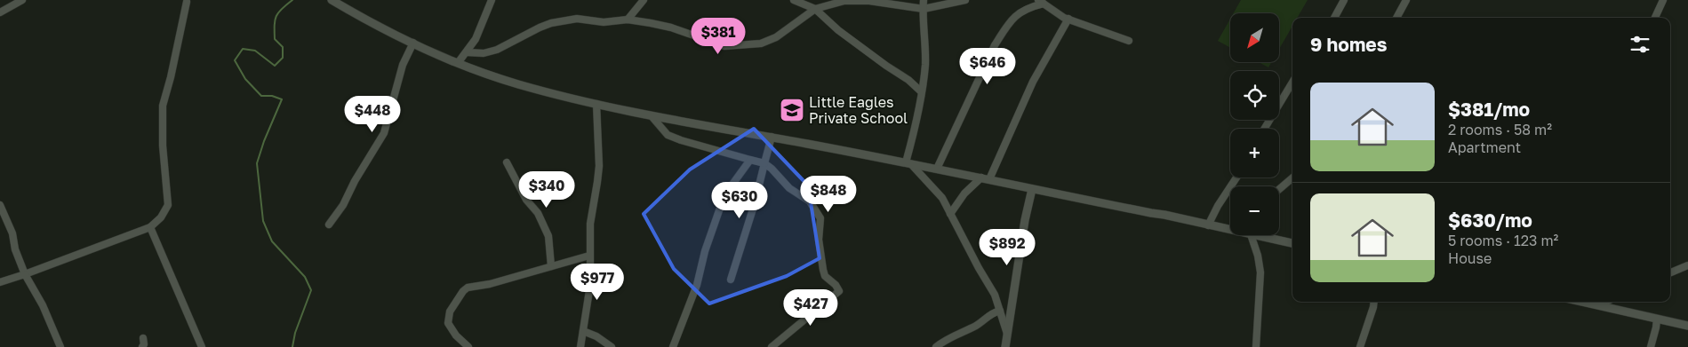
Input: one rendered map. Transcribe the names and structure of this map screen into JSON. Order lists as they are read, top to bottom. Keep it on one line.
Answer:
{"places":{"school or university":["Little Eagles Private School"]},"north":"bottom left","page":{"map_buttons":["+","−"],"price":["$381","$646","$448","$340","$848","$630","$892","$977","$427"],"heading":"9 homes","list":[{"name":"$381/mo","note":"2 rooms · 58 m² · Apartment"},{"name":"$630/mo","note":"5 rooms · 123 m² · House"}]}}
